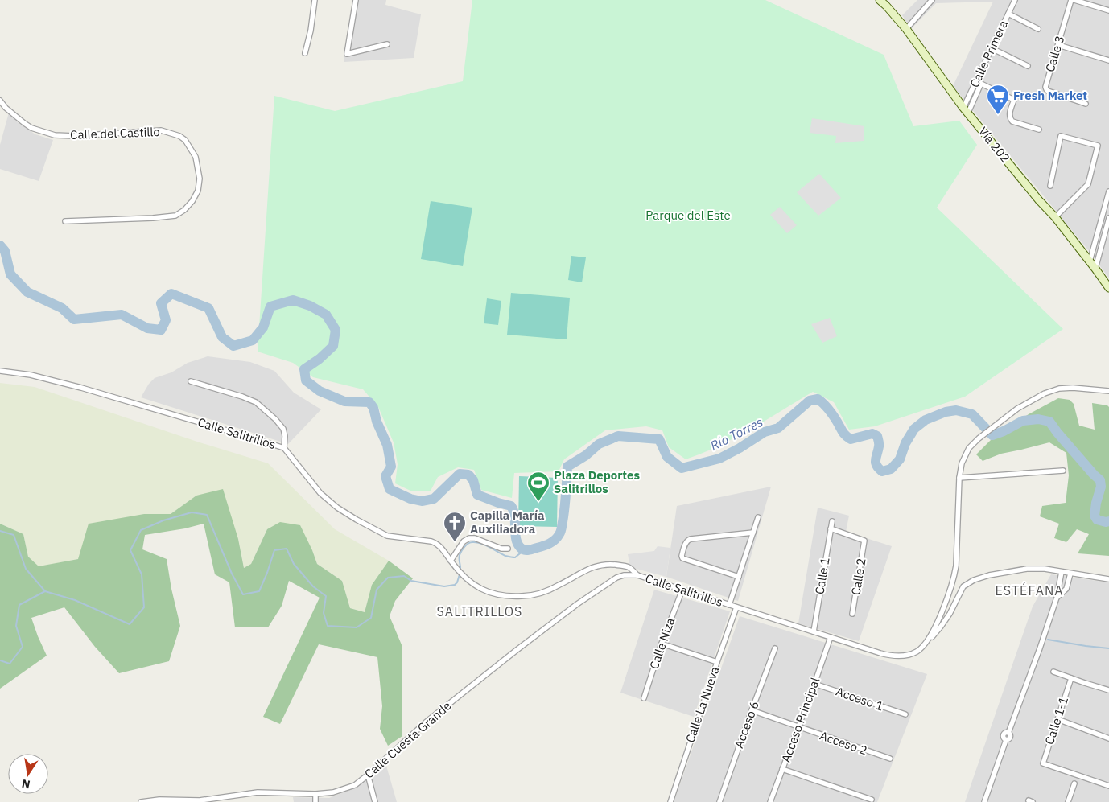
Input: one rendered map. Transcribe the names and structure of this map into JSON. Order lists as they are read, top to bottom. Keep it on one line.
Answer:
{"streets":{"main road":["Vía 202"],"street":["Calle Primera","Calle 3","Calle del Castillo","Calle Salitrillos","Calle 1","Calle 2","Calle Niza","Acceso 1","Calle La Nueva","Acceso Principal","Calle 1-1","Acceso 6","Calle Cuesta Grande","Acceso 2"]},"crossings":[["Calle Primera","Vía 202"],["Calle Salitrillos","Calle 1"],["Calle Salitrillos","Calle Niza"],["Calle Salitrillos","Calle La Nueva"],["Calle Salitrillos","Acceso Principal"],["Calle Salitrillos","Calle Cuesta Grande"],["Calle 1","Calle 2"],["Acceso 1","Acceso Principal"],["Acceso Principal","Acceso 2"],["Acceso 6","Acceso 2"]],"districts":["ESTÉFANA","SALITRILLOS"],"water":["Río Torres"],"parks":["Parque del Este"],"places":{"supermarket":["Fresh Market"],"sports":["Plaza Deportes Salitrillos"],"church":["Capilla María Auxiliadora"]},"north":"bottom"}
